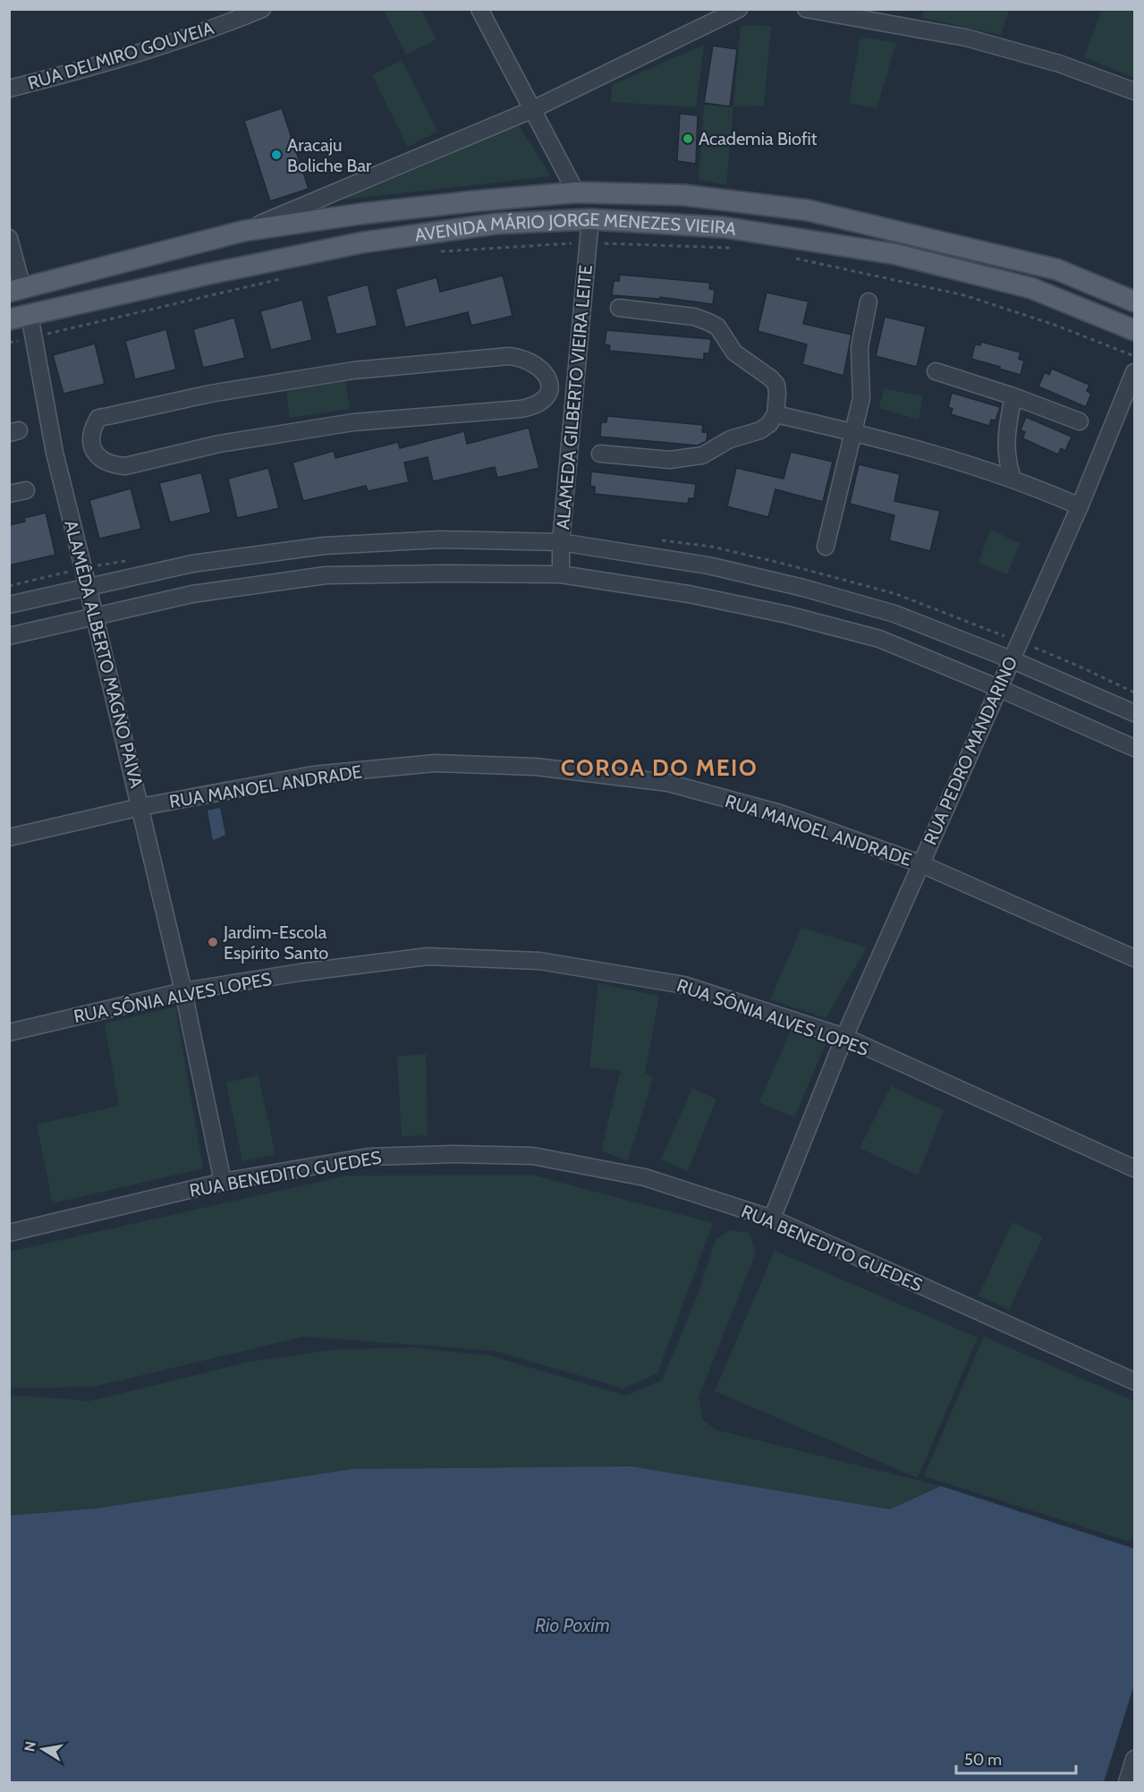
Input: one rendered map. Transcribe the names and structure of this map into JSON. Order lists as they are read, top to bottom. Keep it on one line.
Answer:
{"streets":{"main road":["AVENIDA MÁRIO JORGE MENEZES VIEIRA"],"street":["RUA DELMIRO GOUVEIA","ALAMEDA GILBERTO VIEIRA LEITE","ALAMÊDA ALBERTO MAGNO PAIVA","RUA PEDRO MANDARINO","RUA MANOEL ANDRADE","RUA SÔNIA ALVES LOPES","RUA BENEDITO GUEDES"]},"crossings":[["AVENIDA MÁRIO JORGE MENEZES VIEIRA","ALAMEDA GILBERTO VIEIRA LEITE"],["AVENIDA MÁRIO JORGE MENEZES VIEIRA","ALAMÊDA ALBERTO MAGNO PAIVA"],["ALAMÊDA ALBERTO MAGNO PAIVA","RUA MANOEL ANDRADE"],["ALAMÊDA ALBERTO MAGNO PAIVA","RUA SÔNIA ALVES LOPES"],["ALAMÊDA ALBERTO MAGNO PAIVA","RUA BENEDITO GUEDES"],["RUA PEDRO MANDARINO","RUA MANOEL ANDRADE"],["RUA PEDRO MANDARINO","RUA SÔNIA ALVES LOPES"],["RUA PEDRO MANDARINO","RUA BENEDITO GUEDES"]],"districts":["COROA DO MEIO"],"water":["Rio Poxim"],"places":["Academia Biofit","Aracaju Boliche Bar","Jardim-Escola Espírito Santo"],"scale_bar":"50 m","north":"left"}
